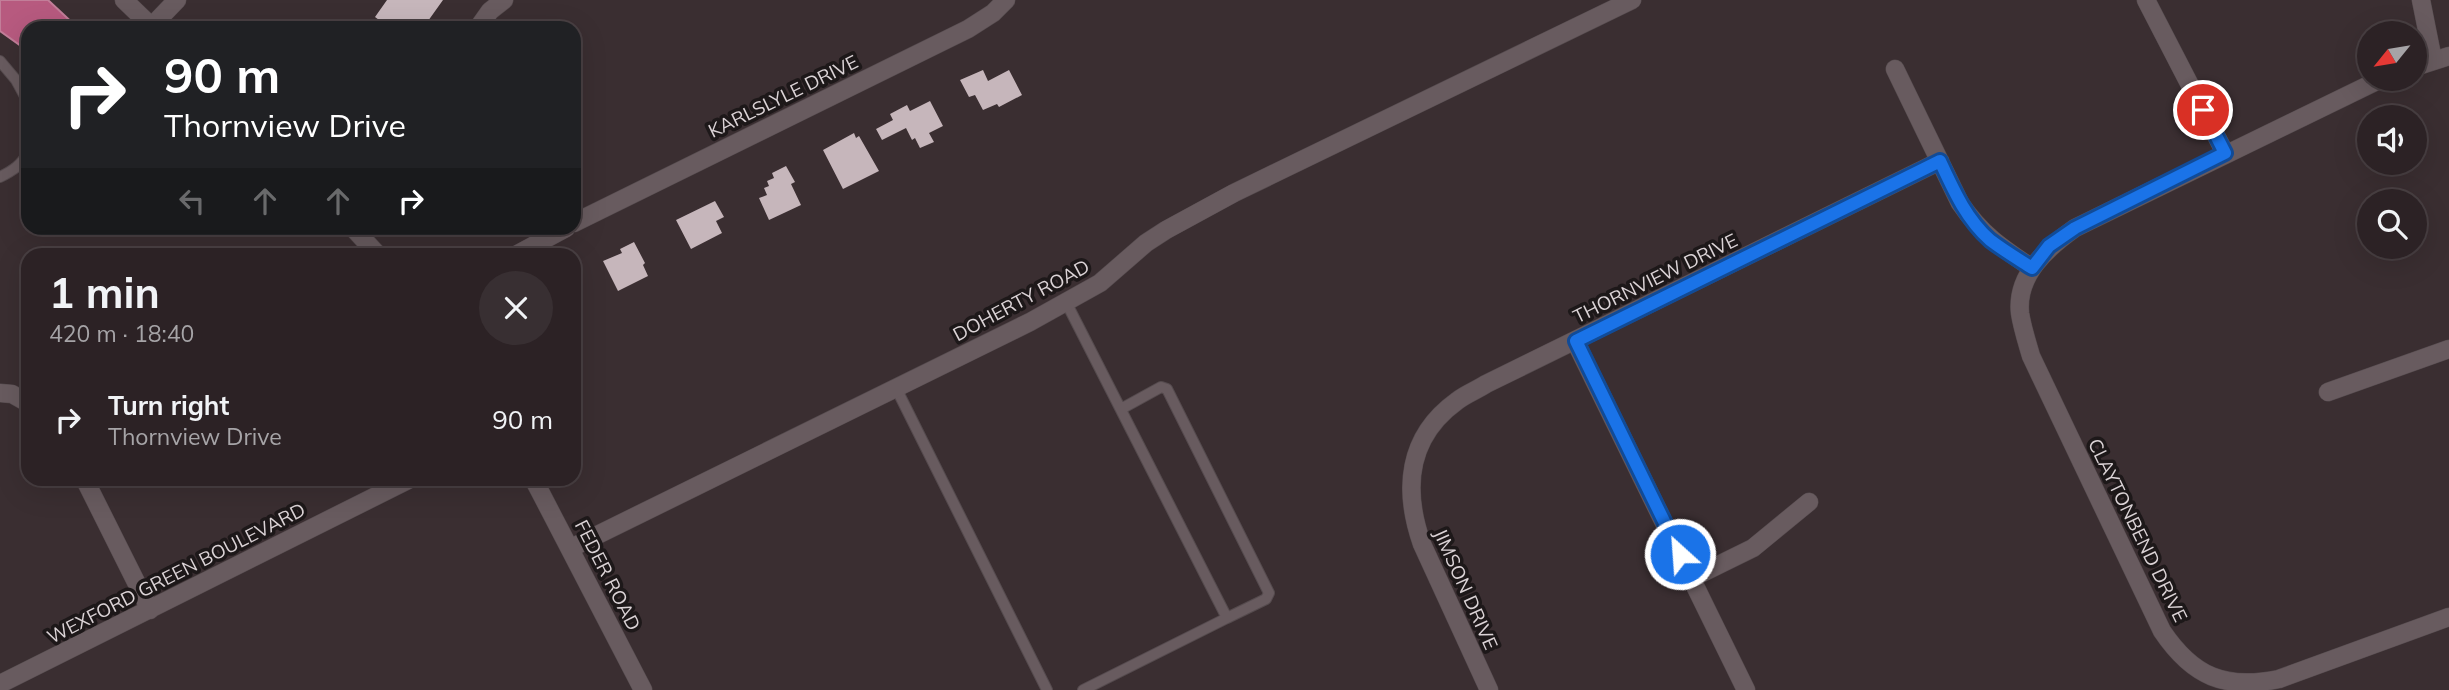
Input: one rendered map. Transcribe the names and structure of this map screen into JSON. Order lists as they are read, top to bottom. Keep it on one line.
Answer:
{"streets":{"street":["KARLSLYLE DRIVE","THORNVIEW DRIVE","DOHERTY ROAD","CLAYTONBEND DRIVE","WEXFORD GREEN BOULEVARD","FEDER ROAD","JIMSON DRIVE"]},"crossings":[["THORNVIEW DRIVE","JIMSON DRIVE"],["DOHERTY ROAD","FEDER ROAD"]],"north":"bottom left","page":{"turn":["90 m","Thornview Drive"],"heading":["1 min","420 m · 18:40"],"list":[{"name":"Turn right","note":"Thornview Drive","value":"90 m"}]}}
